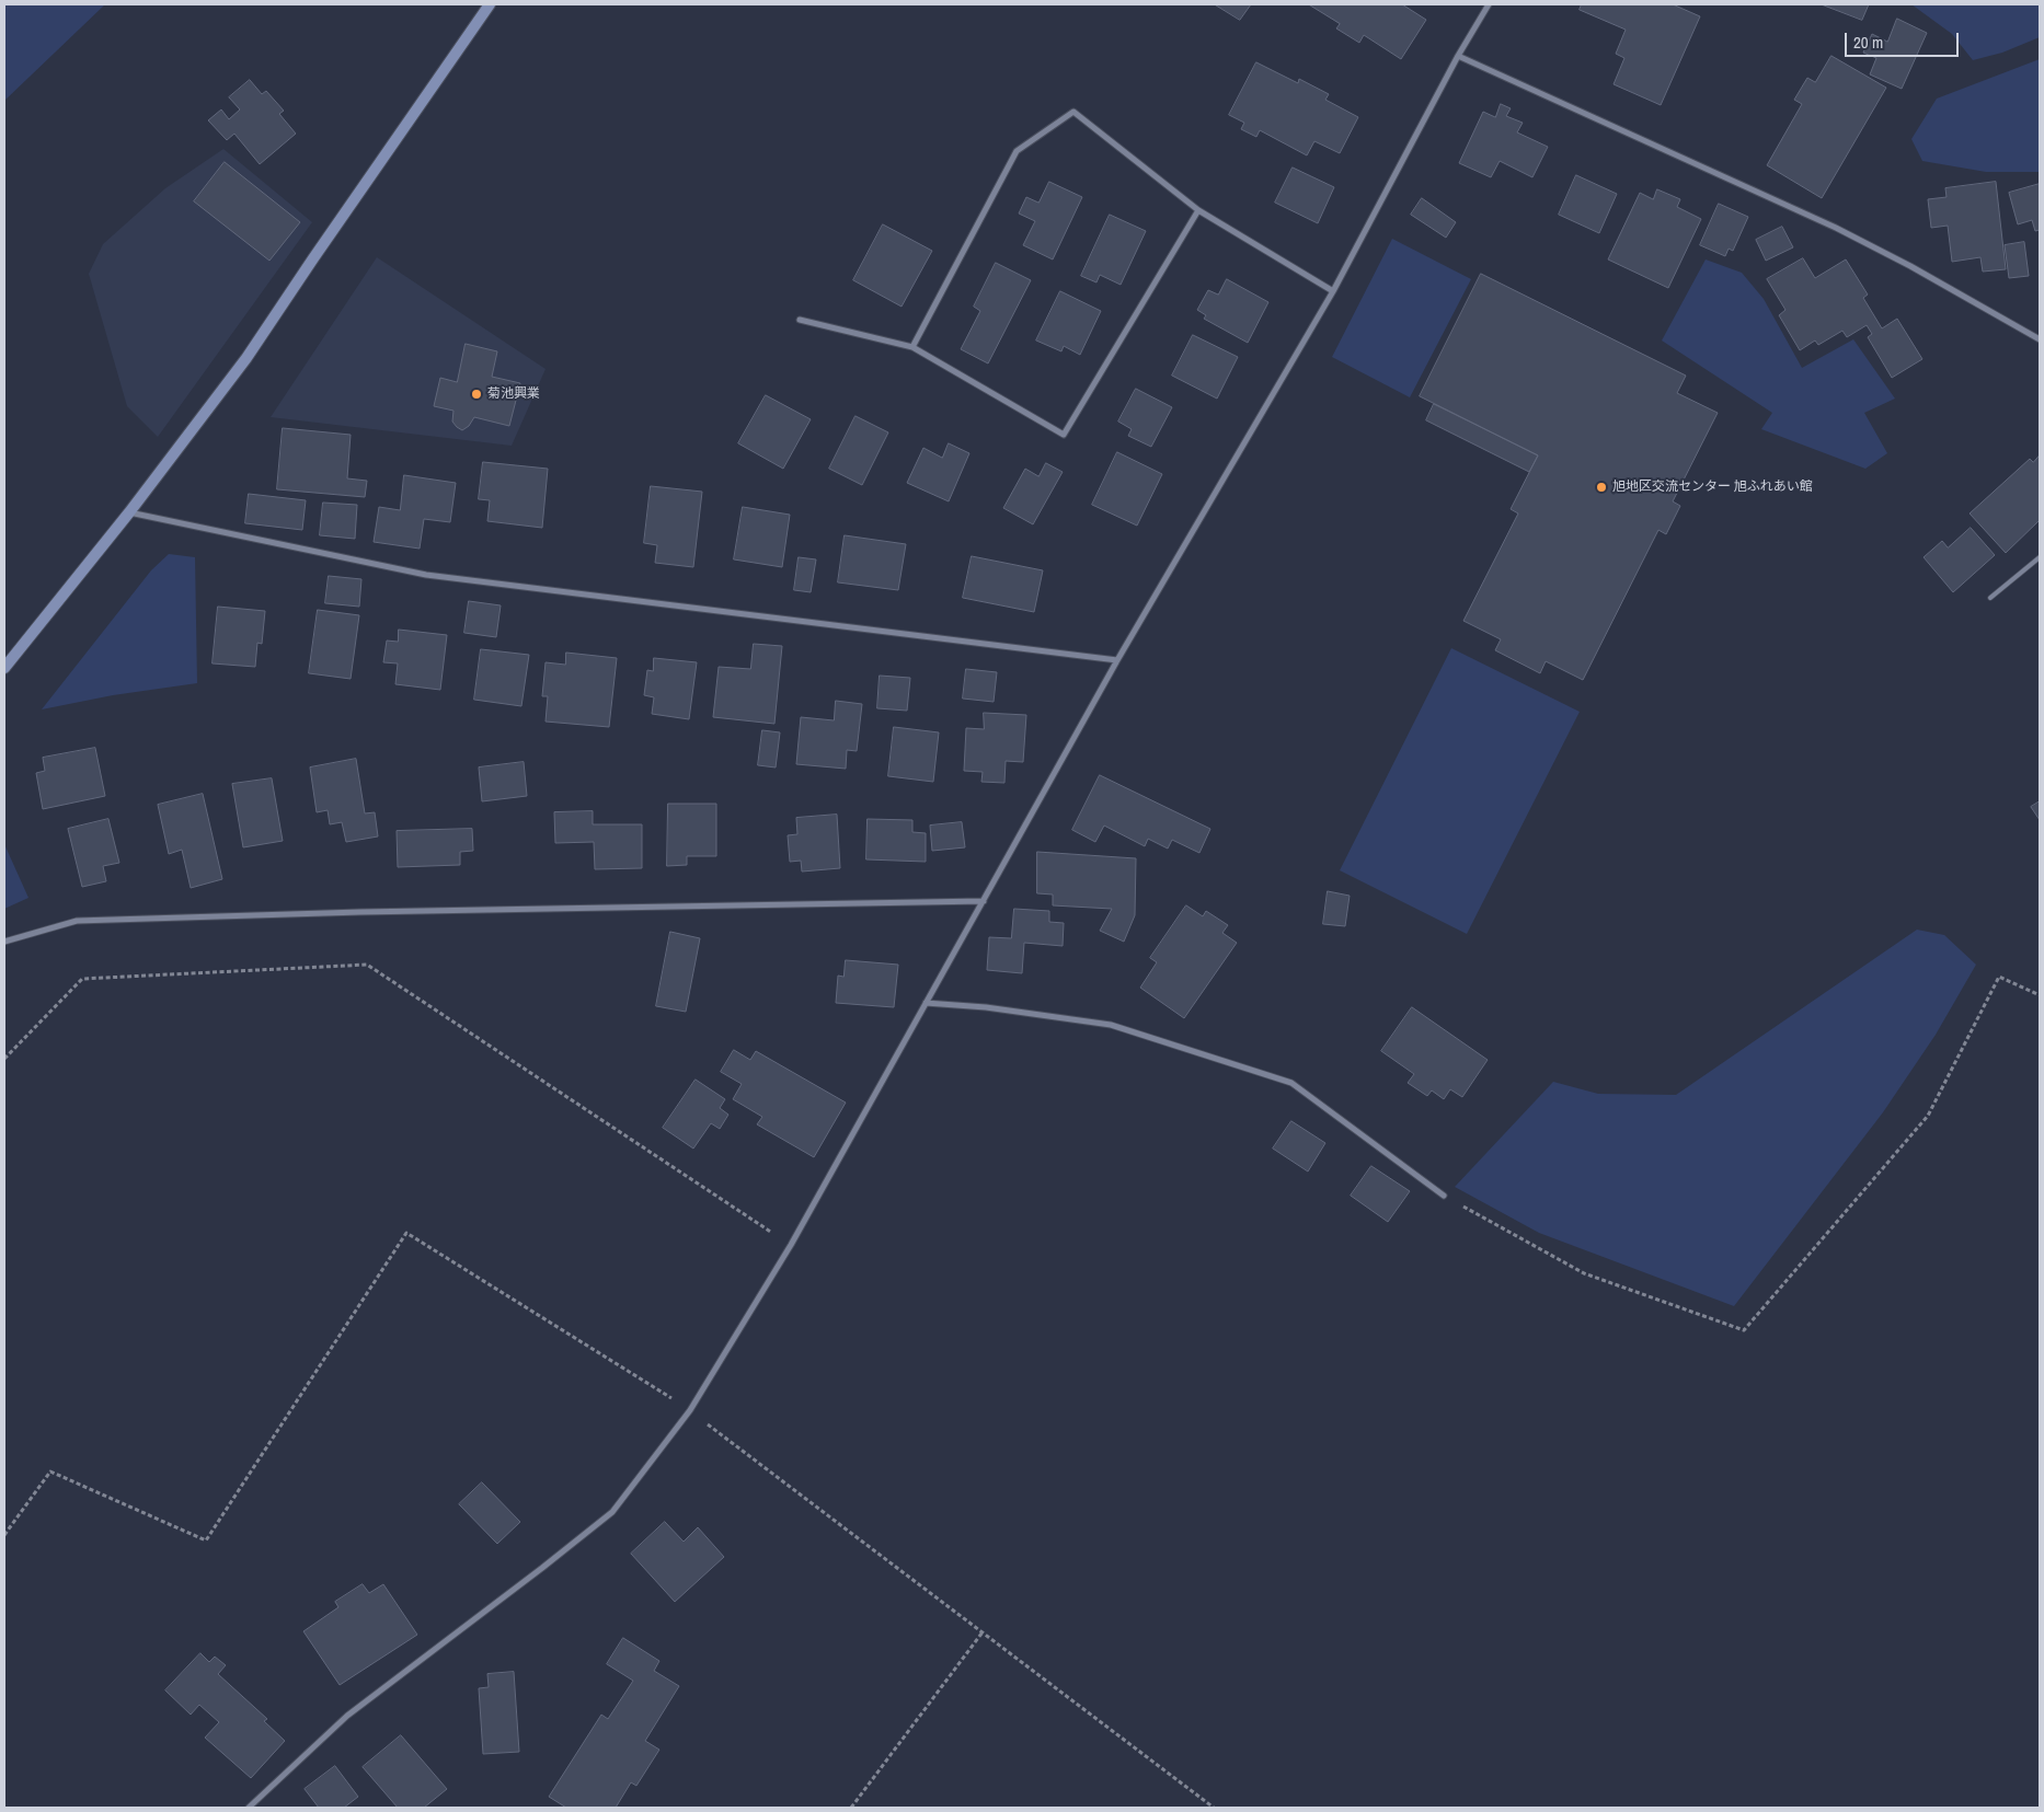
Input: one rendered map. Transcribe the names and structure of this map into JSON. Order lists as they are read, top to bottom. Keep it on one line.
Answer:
{"places":["菊池興業","旭地区交流センター 旭ふれあい館"],"scale_bar":"20 m"}
